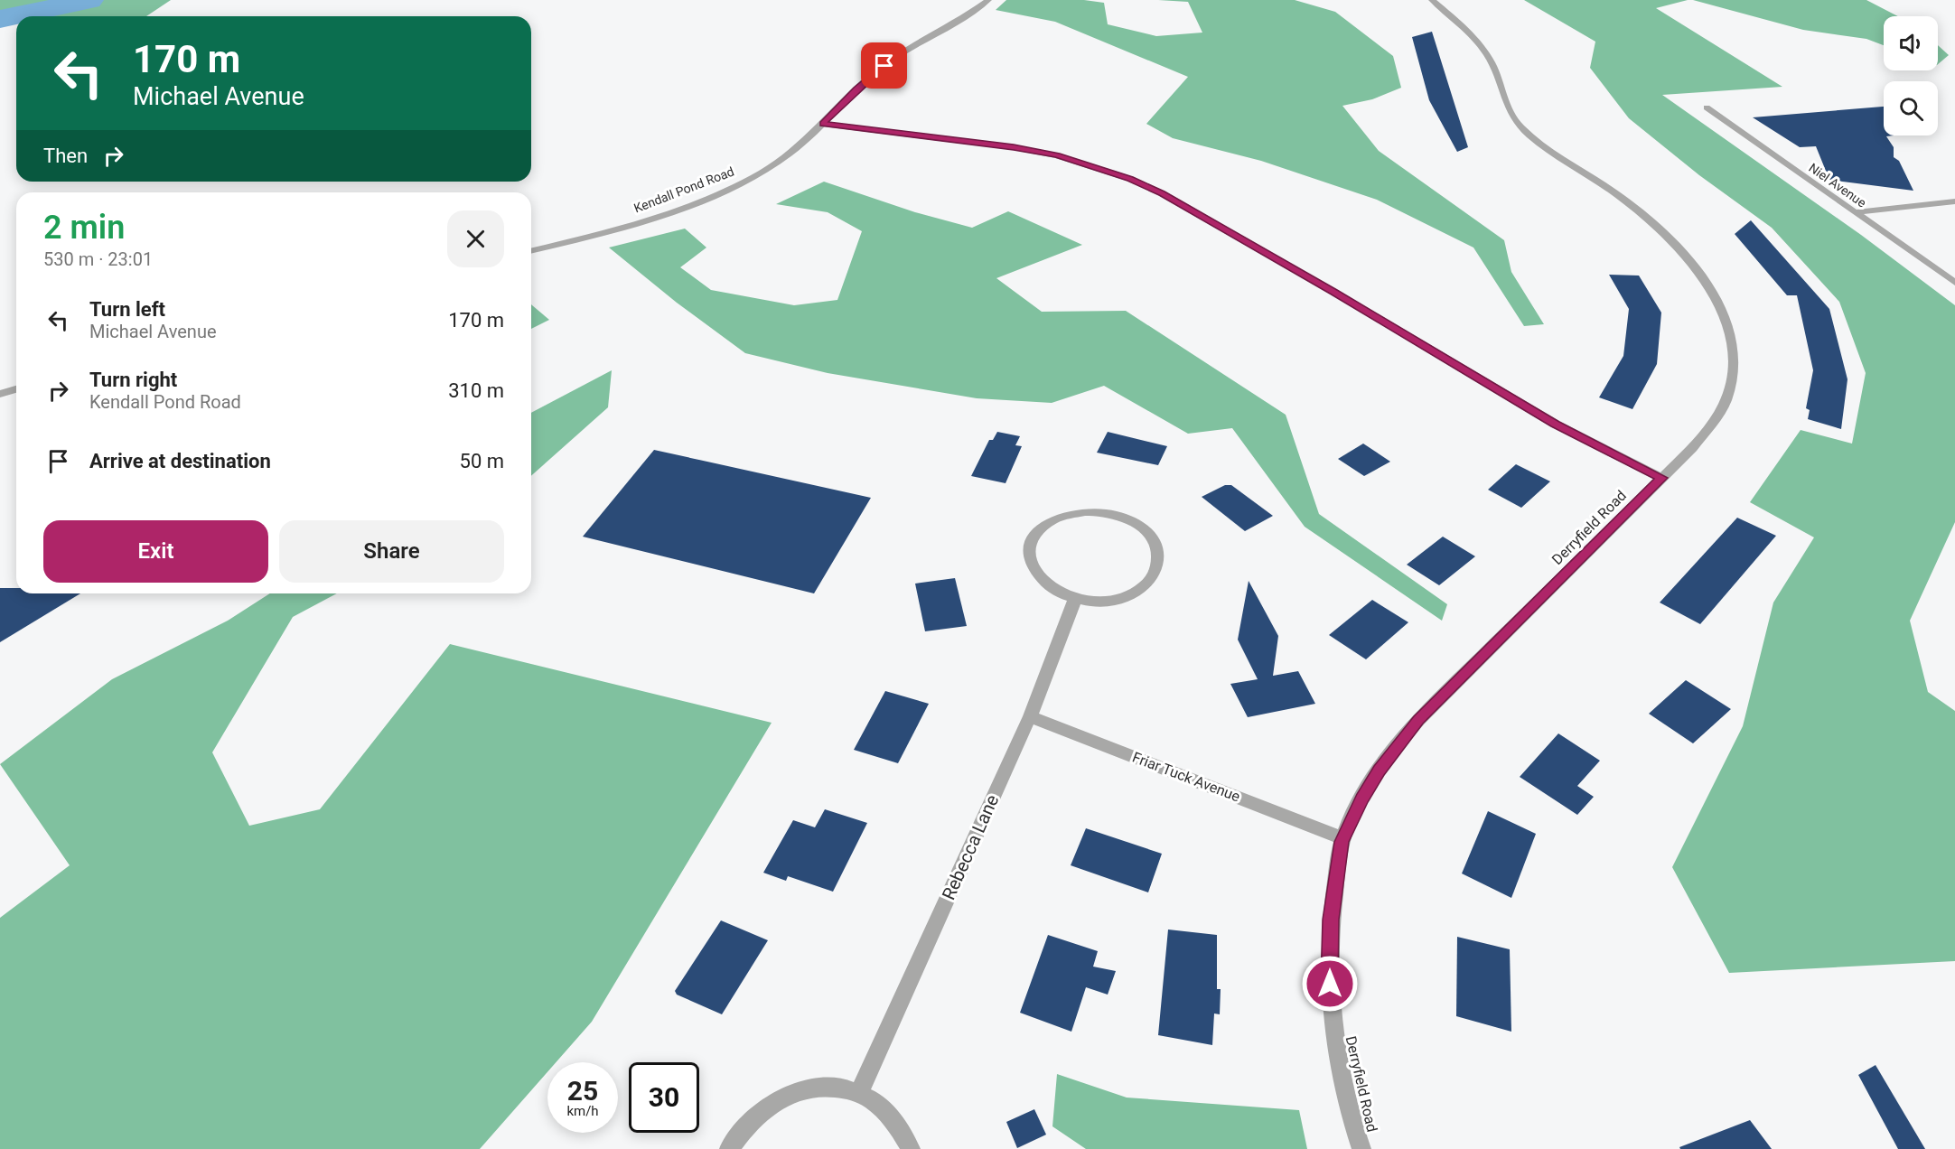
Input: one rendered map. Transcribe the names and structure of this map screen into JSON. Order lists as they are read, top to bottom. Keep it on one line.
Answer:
{"streets":{"street":["Niel Avenue","Kendall Pond Road","Derryfield Road","Friar Tuck Avenue","Rebecca Lane"]},"crossings":[["Derryfield Road","Friar Tuck Avenue"],["Friar Tuck Avenue","Rebecca Lane"]],"page":{"turn":["170 m","Michael Avenue"],"then":"Then","heading":["2 min","530 m · 23:01"],"list":[{"name":"Turn left","note":"Michael Avenue","value":"170 m"},{"name":"Turn right","note":"Kendall Pond Road","value":"310 m"},{"name":"Arrive at destination","value":"50 m"}],"buttons":["Exit","Share"],"speed":"25 km/h","limit":"30"}}
